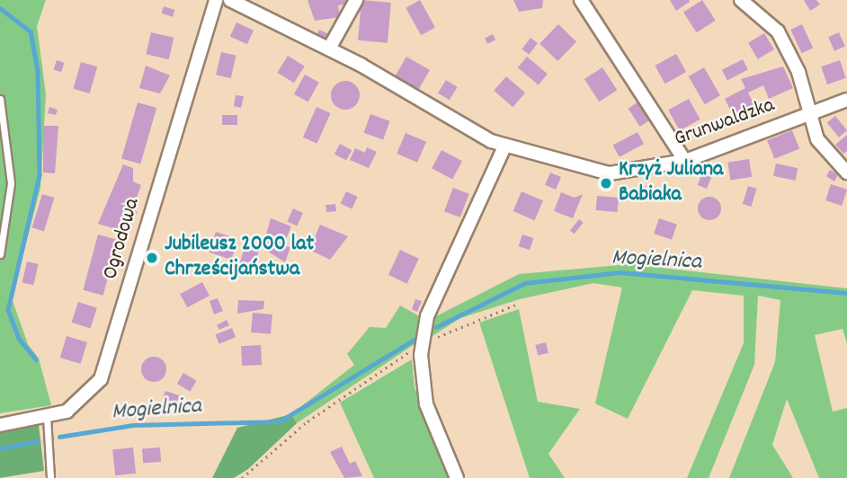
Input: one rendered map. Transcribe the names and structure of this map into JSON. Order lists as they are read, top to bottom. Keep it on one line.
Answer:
{"streets":{"street":["Grunwaldzka","Ogrodowa"]},"water":["Mogielnica"],"places":["Krzyż Juliana Babiaka","Jubileusz 2000 lat Chrześcijaństwa"]}
